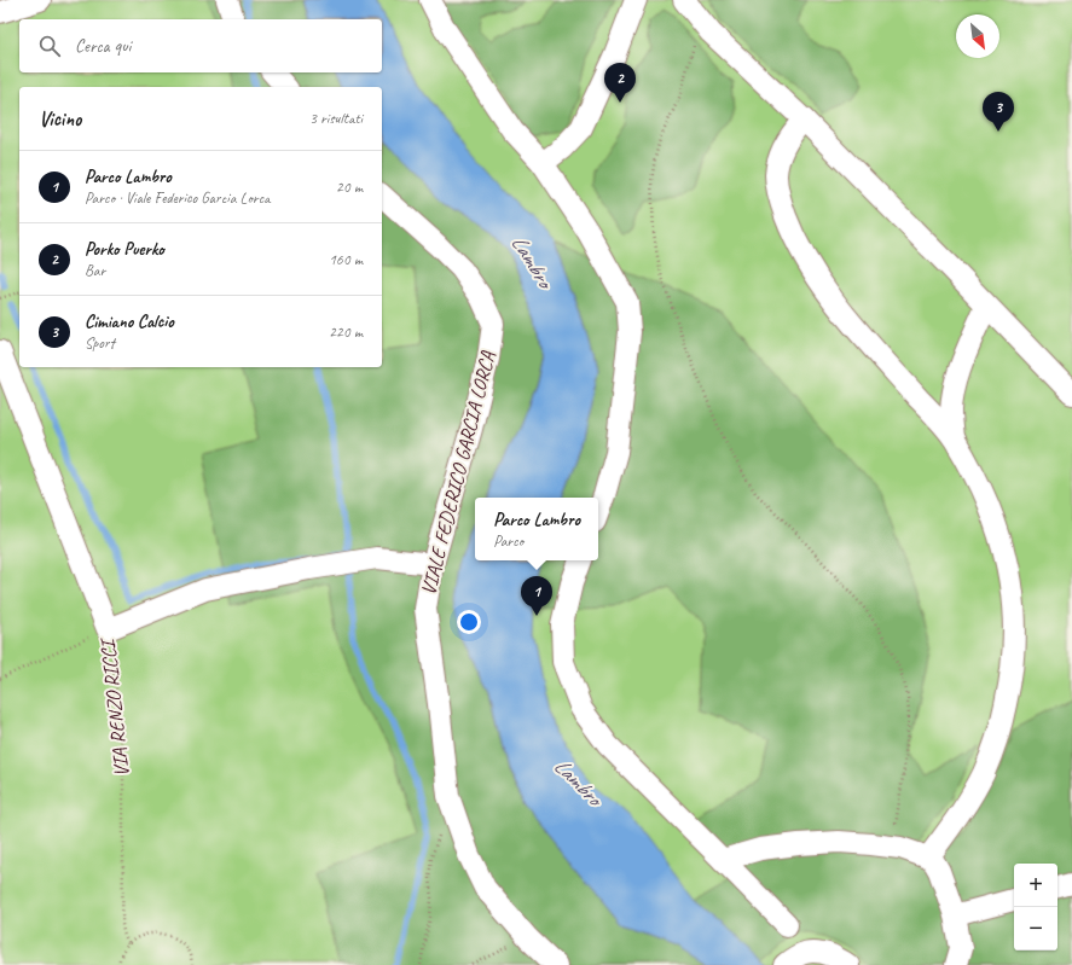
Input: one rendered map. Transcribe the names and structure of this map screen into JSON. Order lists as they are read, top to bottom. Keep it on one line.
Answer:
{"streets":{"street":["VIALE FEDERICO GARCIA LORCA","VIA RENZO RICCI"]},"water":["Lambro"],"north":"bottom right","page":{"search":"Cerca qui","pins":["2","3","1"],"heading":["Vicino","3 risultati"],"list":[{"mark":"1","name":"Parco Lambro","note":"Parco · Viale Federico Garcia Lorca","value":"20 m"},{"mark":"2","name":"Porko Puerko","note":"Bar","value":"160 m"},{"mark":"3","name":"Cimiano Calcio","note":"Sport","value":"220 m"}],"popup":["Parco Lambro","Parco"],"map_buttons":["+","−"]}}
